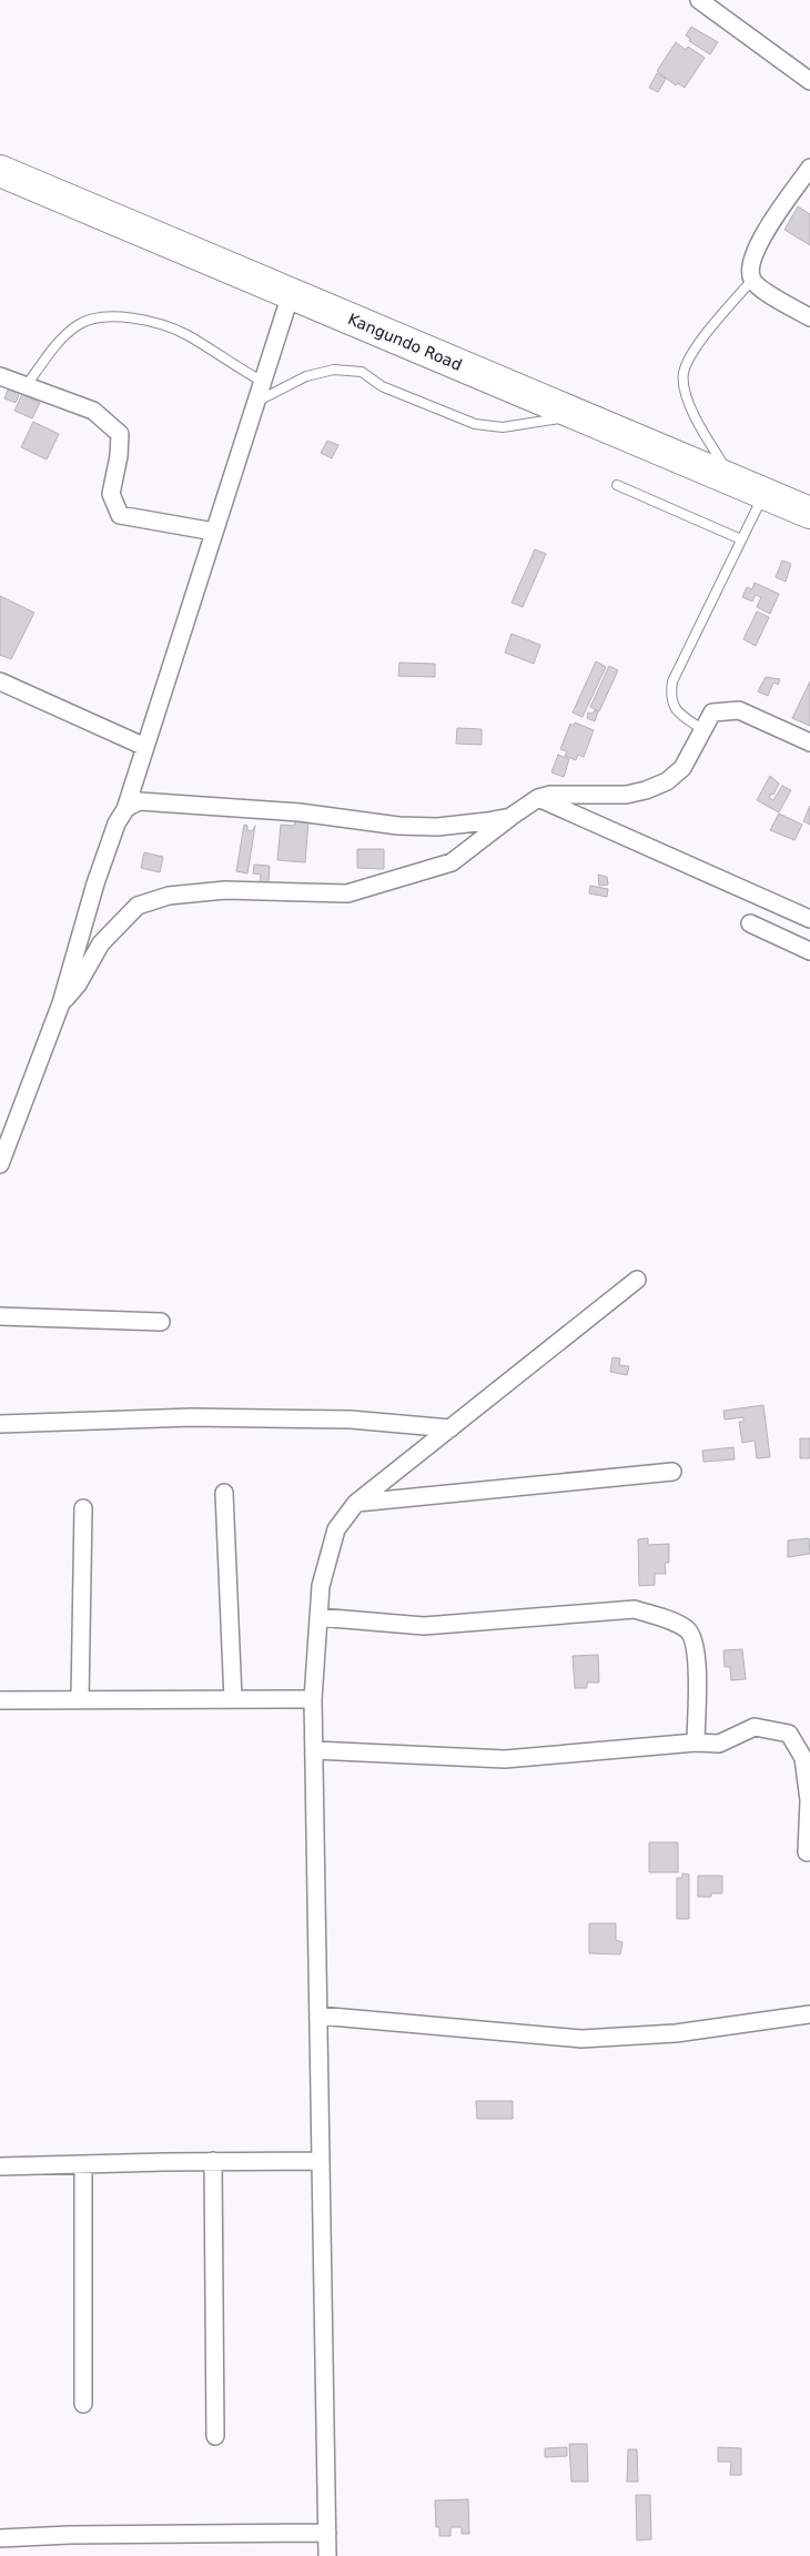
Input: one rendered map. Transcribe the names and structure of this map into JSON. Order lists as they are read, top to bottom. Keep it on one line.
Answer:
{"streets":{"highway":["Kangundo Road"]}}
